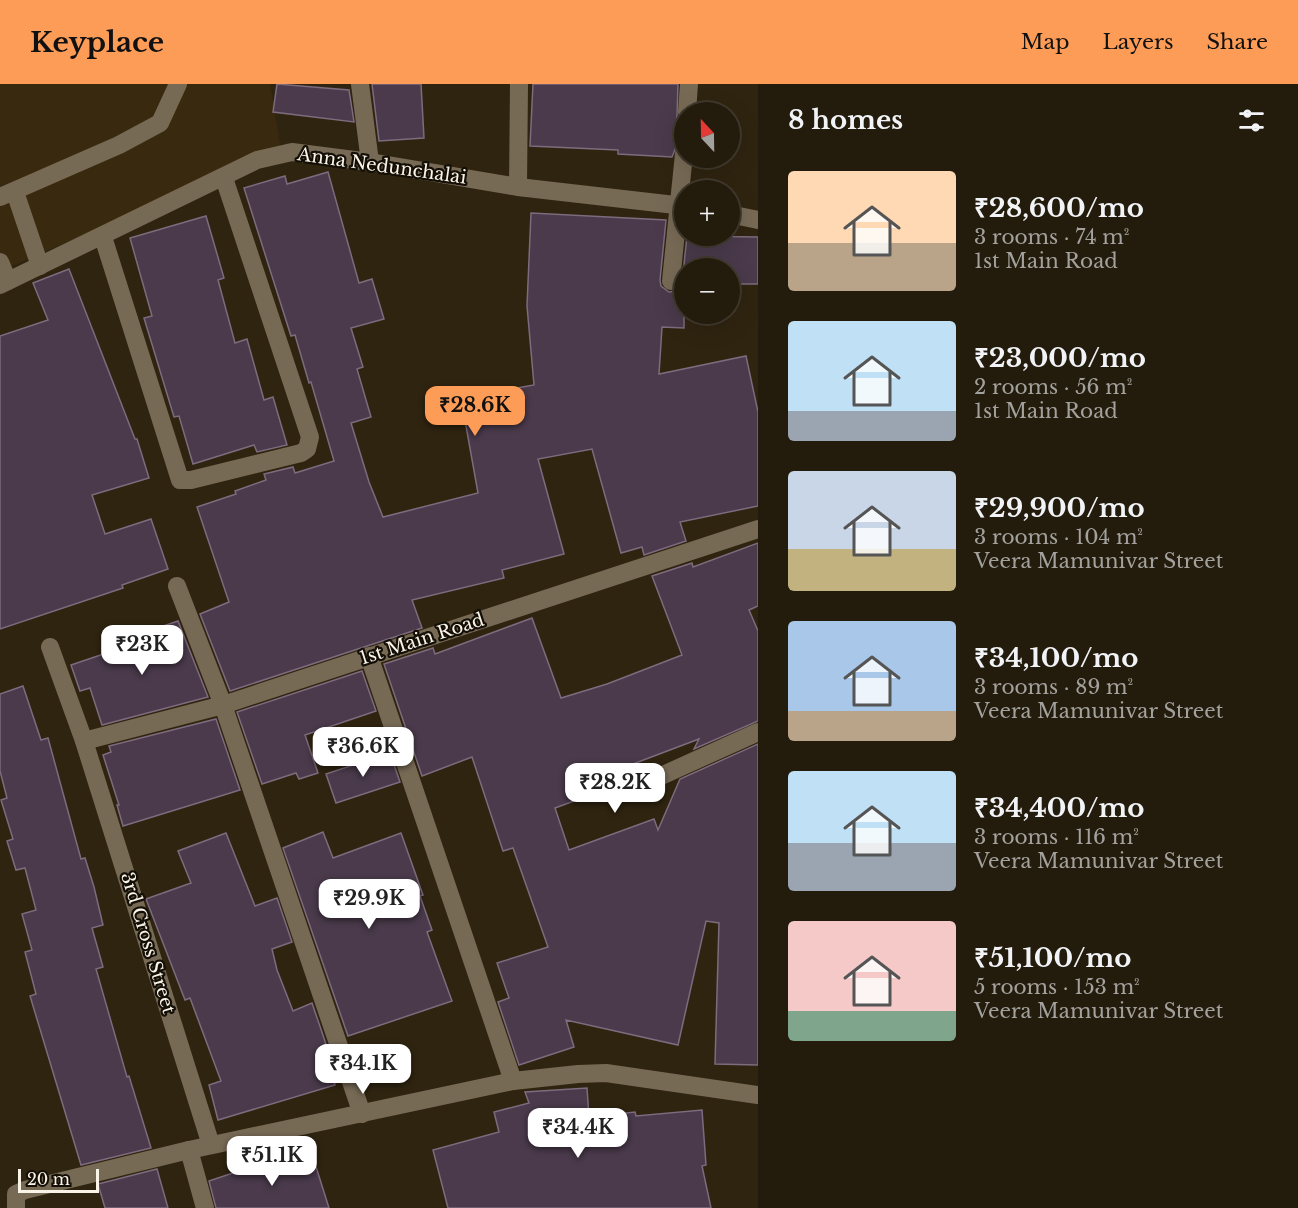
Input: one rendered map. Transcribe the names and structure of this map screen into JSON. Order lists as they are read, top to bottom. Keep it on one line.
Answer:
{"streets":{"street":["Anna Nedunchalai","1st Main Road","3rd Cross Street"]},"crossings":[["1st Main Road","3rd Cross Street"]],"scale_bar":"20 m","north":"top","page":{"header":"Keyplace","nav":["Map","Layers","Share"],"heading":"8 homes","map_buttons":["+","−"],"list":[{"name":"₹28,600/mo","note":"3 rooms · 74 m² · 1st Main Road"},{"name":"₹23,000/mo","note":"2 rooms · 56 m² · 1st Main Road"},{"name":"₹29,900/mo","note":"3 rooms · 104 m² · Veera Mamunivar Street"},{"name":"₹34,100/mo","note":"3 rooms · 89 m² · Veera Mamunivar Street"},{"name":"₹34,400/mo","note":"3 rooms · 116 m² · Veera Mamunivar Street"},{"name":"₹51,100/mo","note":"5 rooms · 153 m² · Veera Mamunivar Street"}],"price":["₹28.6K","₹23K","₹36.6K","₹28.2K","₹29.9K","₹34.1K","₹34.4K","₹51.1K"],"scale":"20 m"}}
